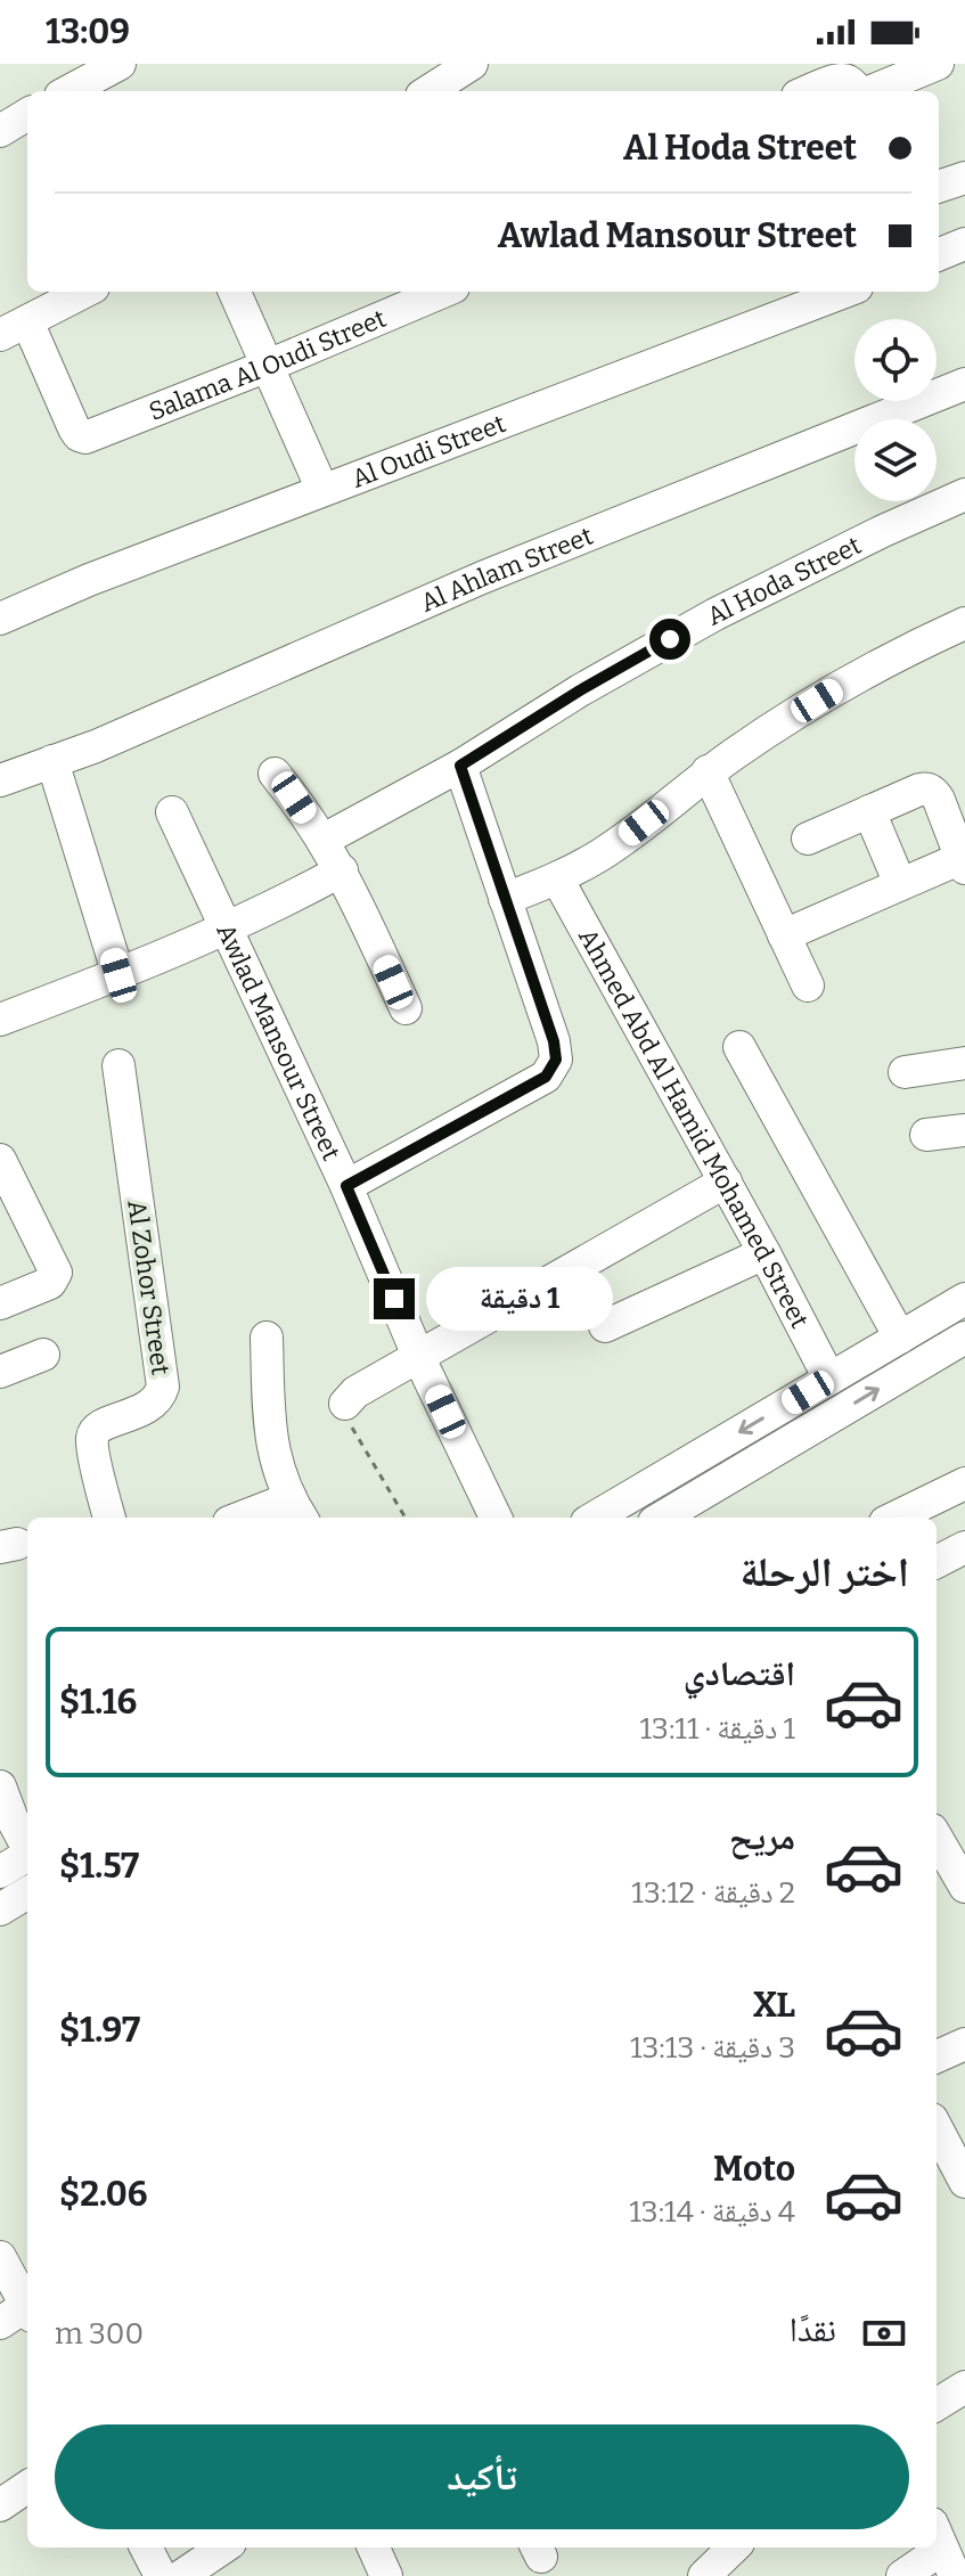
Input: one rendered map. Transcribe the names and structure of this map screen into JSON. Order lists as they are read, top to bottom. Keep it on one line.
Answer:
{"streets":{"street":["Salama Al Oudi Street","Al Oudi Street","Al Ahlam Street","Al Hoda Street","Awlad Mansour Street","Ahmed Abd Al Hamid Mohamed Street","Al Zohor Street"]},"page":{"status":"13:09","banner":["Al Hoda Street","Awlad Mansour Street"],"bubble":"1 دقيقة","heading":"اختر الرحلة","list":[{"name":"اقتصادي","note":"1 دقيقة · 13:11","value":"$1.16"},{"name":"مريح","note":"2 دقيقة · 13:12","value":"$1.57"},{"name":"XL","note":"3 دقيقة · 13:13","value":"$1.97"},{"name":"Moto","note":"4 دقيقة · 13:14","value":"$2.06"}],"pay":["نقدًا","300 m"],"buttons":"تأكيد"}}
